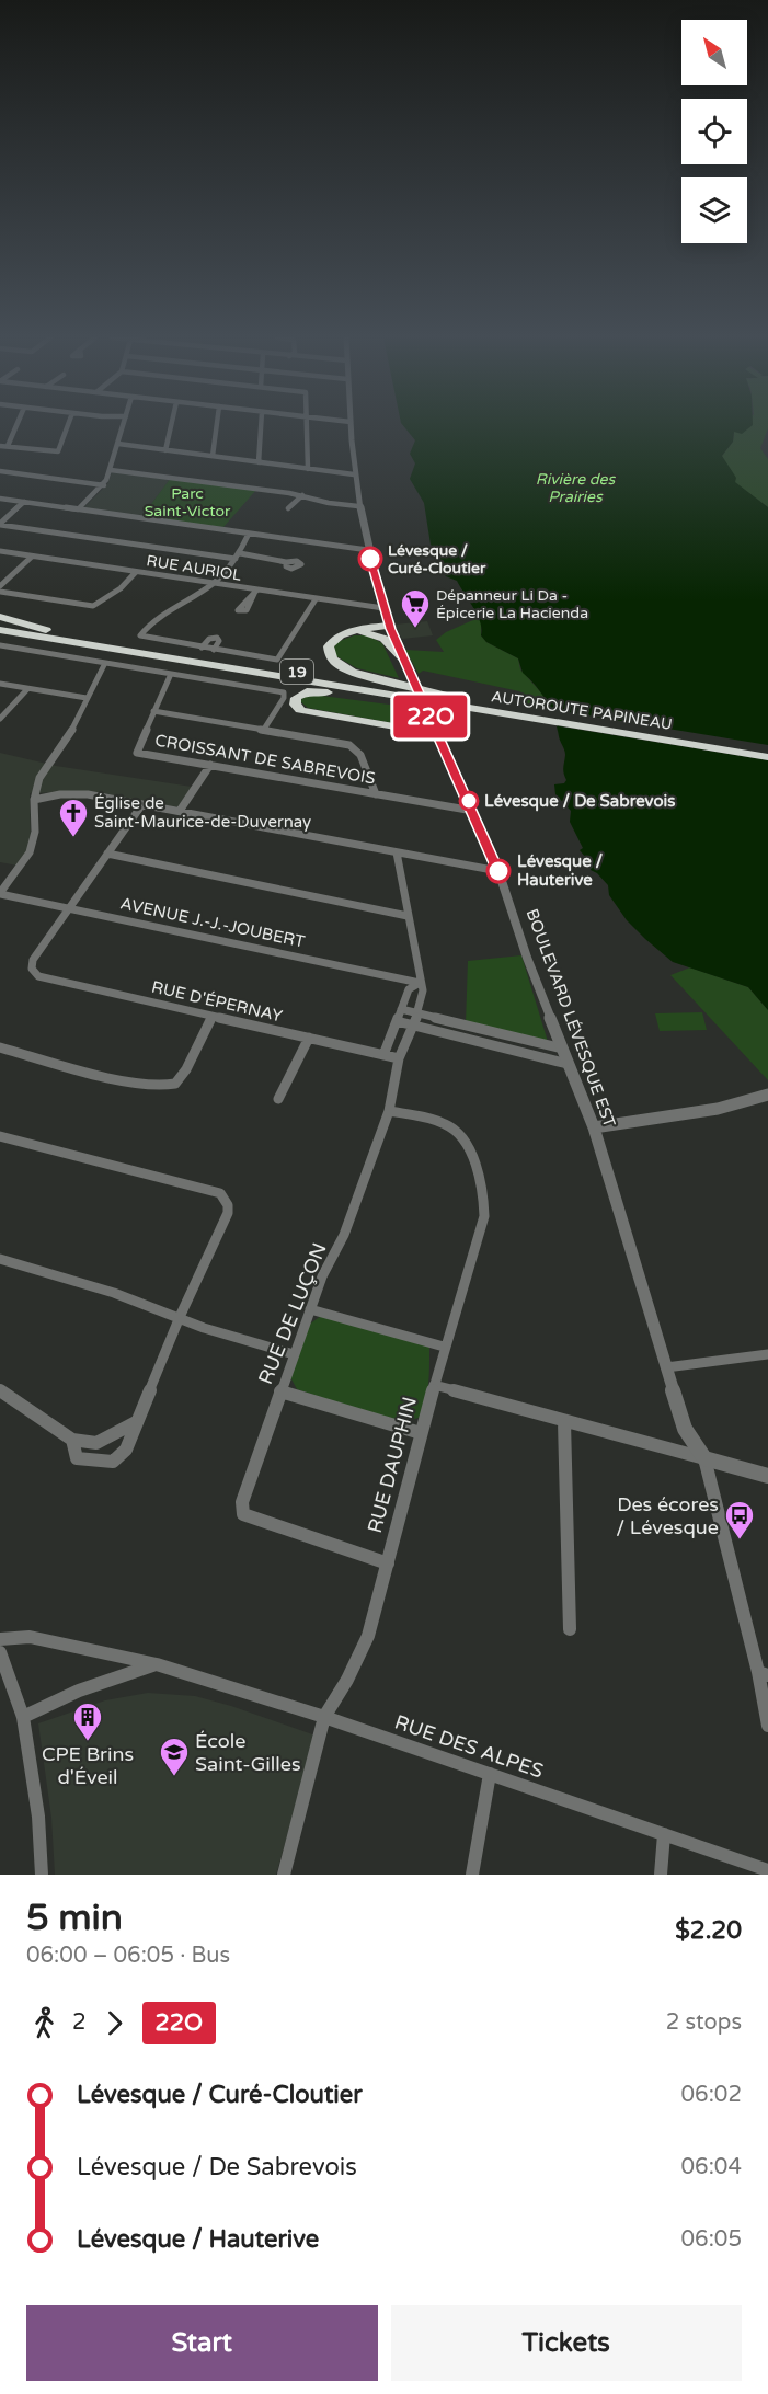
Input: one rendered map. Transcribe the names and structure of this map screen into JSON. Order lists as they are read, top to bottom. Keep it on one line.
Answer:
{"streets":{"highway":["19","AUTOROUTE PAPINEAU"],"street":["RUE AURIOL","CROISSANT DE SABREVOIS","AVENUE J.-J.-JOUBERT","RUE D'ÉPERNAY","BOULEVARD LÉVESQUE EST","RUE DE LUÇON","RUE DAUPHIN","RUE DES ALPES"]},"crossings":[["RUE AURIOL","BOULEVARD LÉVESQUE EST"],["CROISSANT DE SABREVOIS","BOULEVARD LÉVESQUE EST"],["AVENUE J.-J.-JOUBERT","RUE D'ÉPERNAY"],["AVENUE J.-J.-JOUBERT","RUE DE LUÇON"],["RUE D'ÉPERNAY","RUE DE LUÇON"],["RUE DE LUÇON","RUE DAUPHIN"],["RUE DAUPHIN","RUE DES ALPES"]],"water":["Rivière des Prairies"],"parks":["Parc Saint-Victor"],"places":{"other":["Lévesque / Curé-Cloutier","Lévesque / De Sabrevois","Lévesque / Hauterive"],"supermarket":["Dépanneur Li Da - Épicerie La Hacienda"],"church":["Église de Saint-Maurice-de-Duvernay"],"bus stop":["Des écores / Lévesque"],"building":["CPE Brins d'Éveil"],"school or university":["École Saint-Gilles"]},"lines":["bus line 22O"],"north":"top left","page":{"on_map":"22O","heading":["5 min","06:00 – 06:05 · Bus","$2.20"],"legs":["2","22O","2 stops"],"list":[{"name":"Lévesque / Curé-Cloutier","value":"06:02"},{"name":"Lévesque / De Sabrevois","value":"06:04"},{"name":"Lévesque / Hauterive","value":"06:05"}],"buttons":["Start","Tickets"]}}
